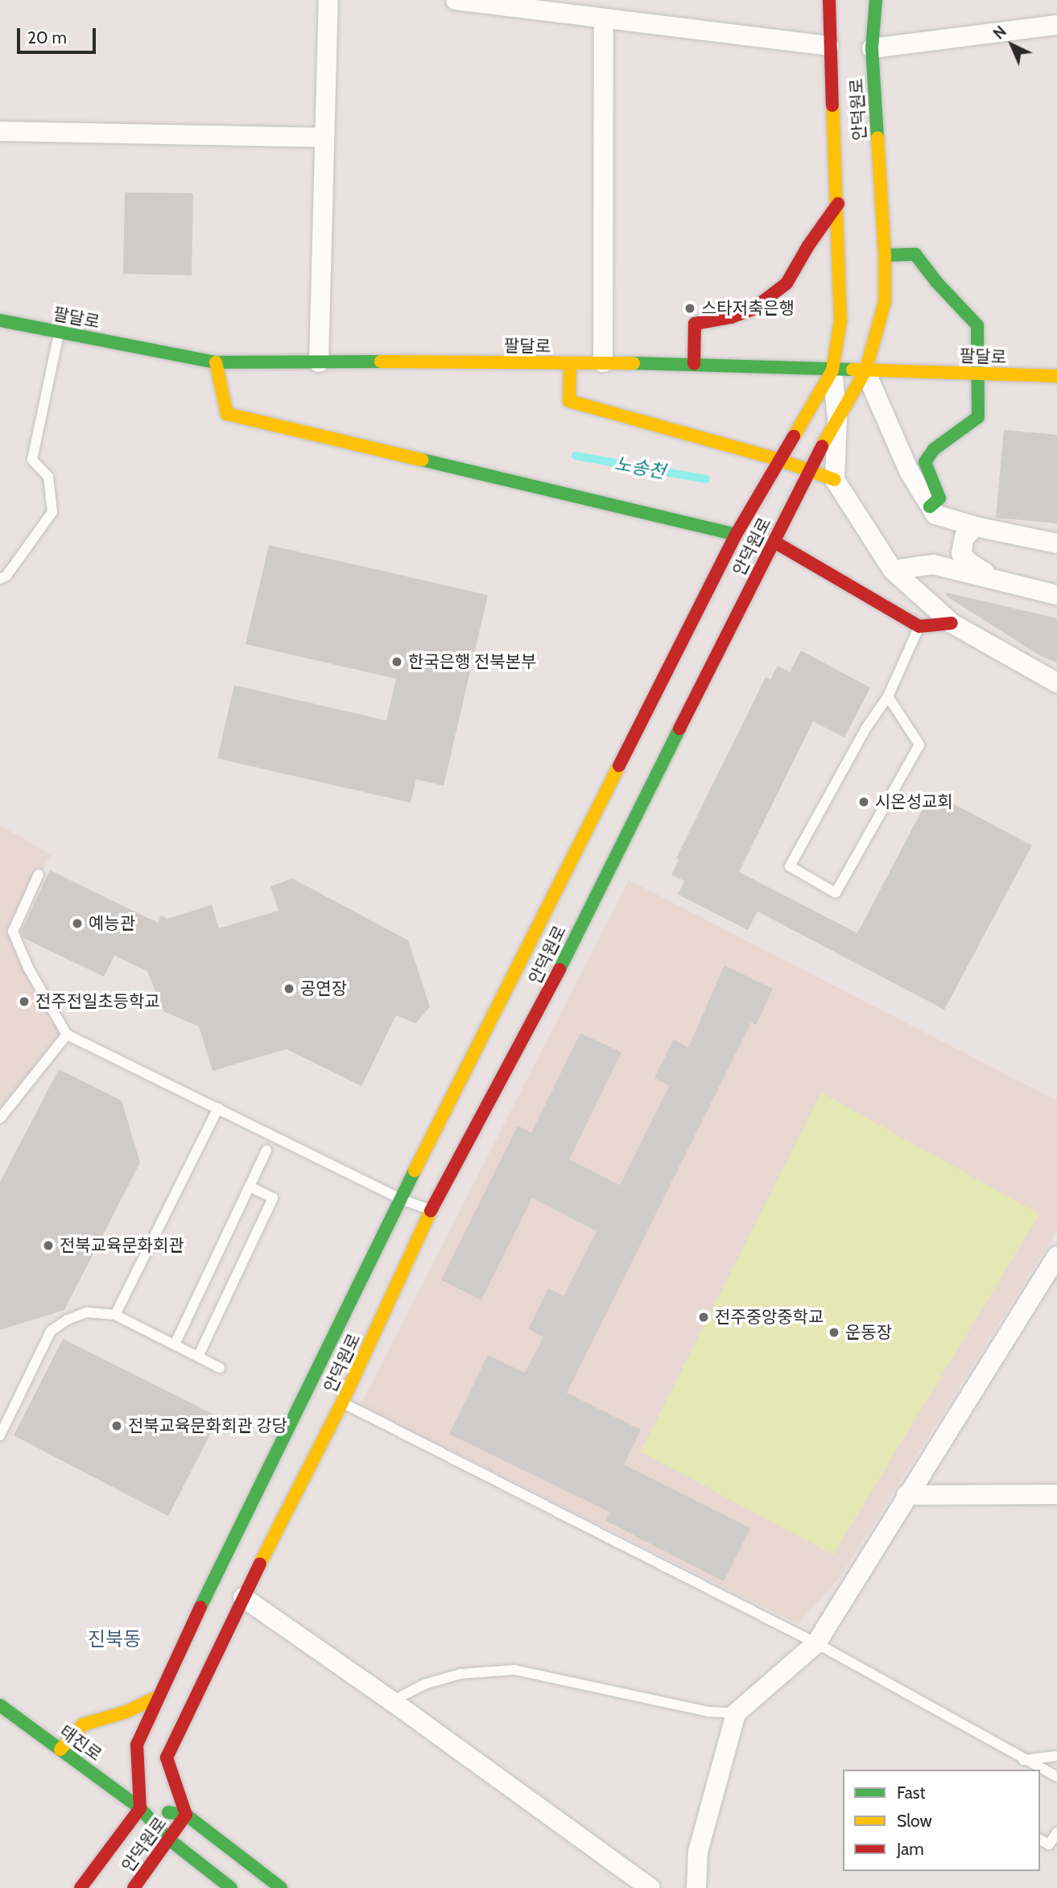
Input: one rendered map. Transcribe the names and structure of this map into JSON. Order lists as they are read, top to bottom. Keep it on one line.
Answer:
{"streets":{"street":["안덕원로","팔달로","태진로"]},"crossings":[["안덕원로","팔달로"],["안덕원로","태진로"]],"districts":["진북동"],"water":["노송천"],"places":["스타저축은행","한국은행 전북본부","시온성교회","예능관","공연장","전주전일초등학교","전북교육문화회관","전주중앙중학교","운동장","전북교육문화회관 강당"],"legend":["Fast","Slow","Jam"],"scale_bar":"20 m","north":"top left"}
